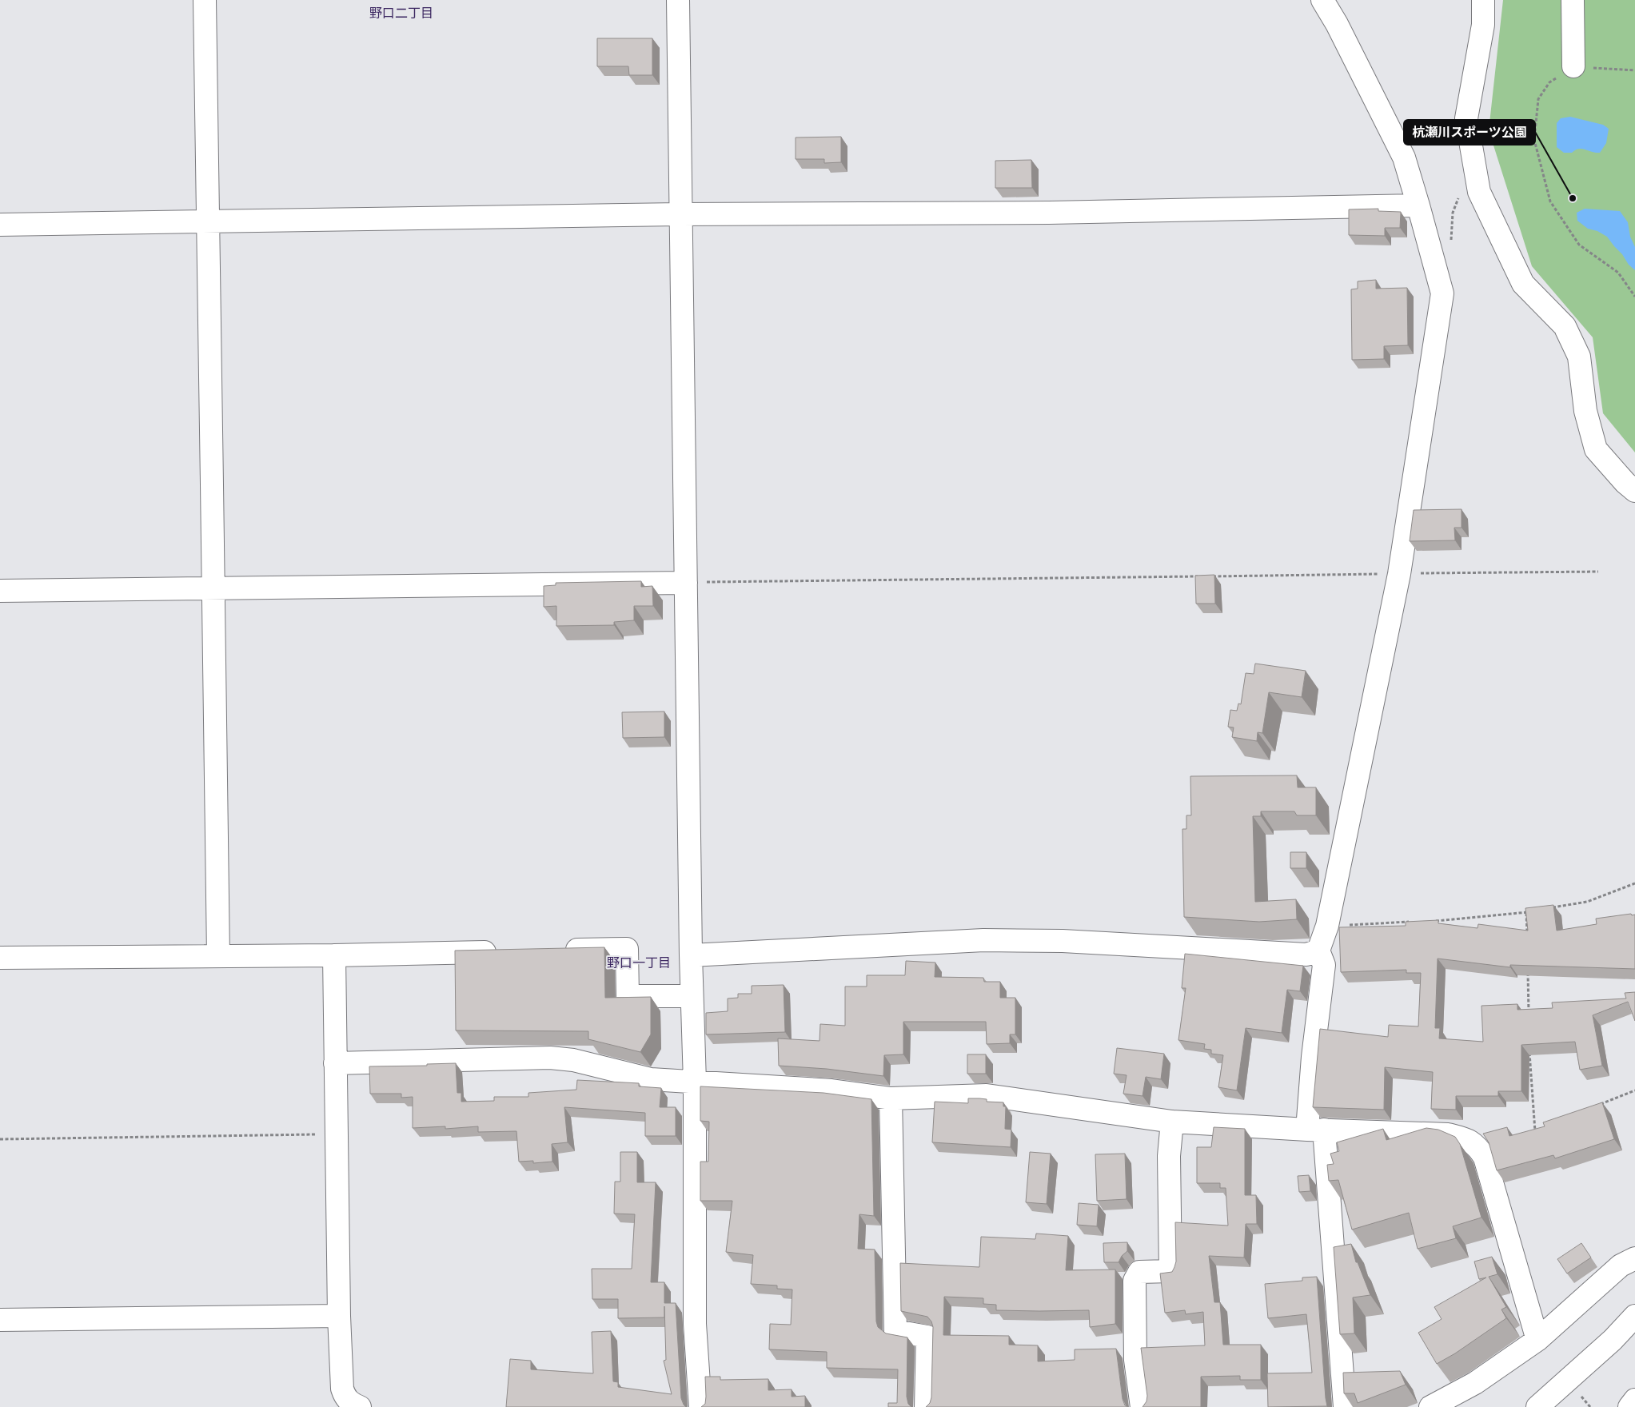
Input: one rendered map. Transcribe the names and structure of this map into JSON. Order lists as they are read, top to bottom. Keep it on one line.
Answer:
{"districts":["野口二丁目","野口一丁目"],"places":["杭瀬川スポーツ公園"]}
